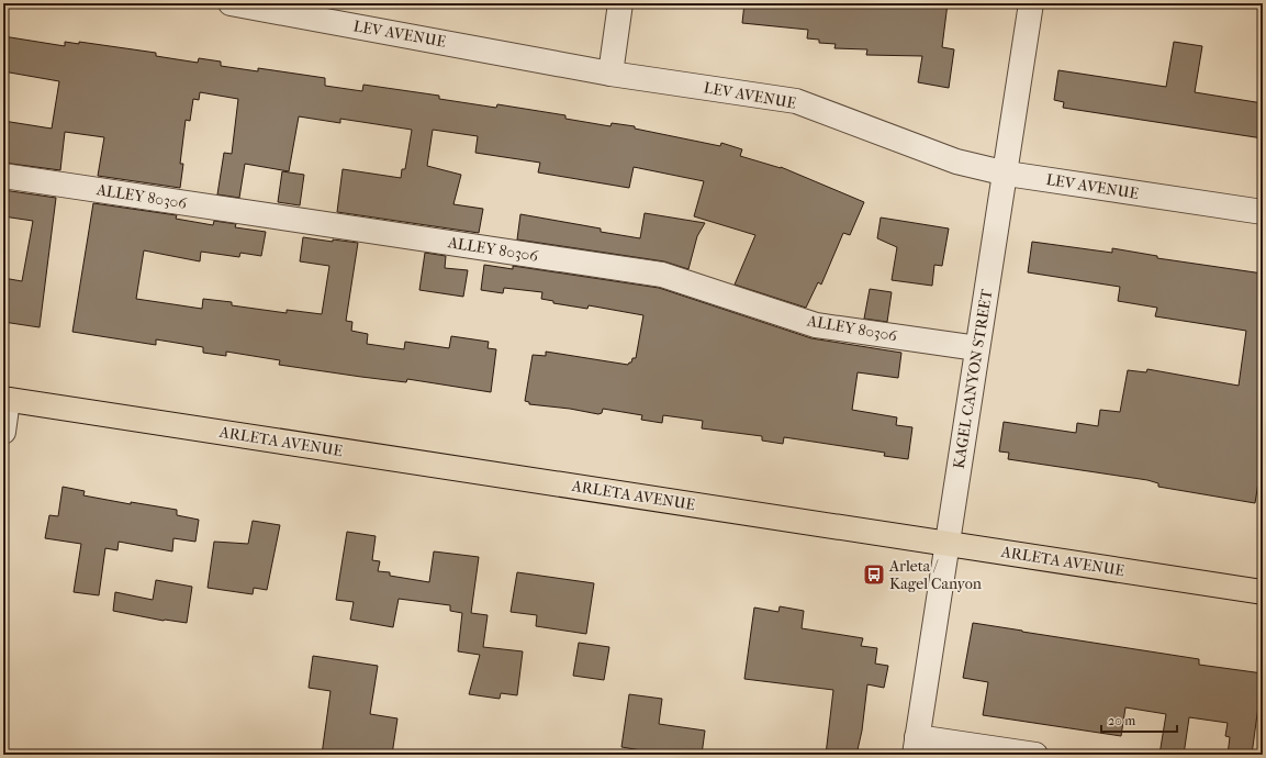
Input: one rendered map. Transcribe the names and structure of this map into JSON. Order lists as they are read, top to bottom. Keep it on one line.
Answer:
{"streets":{"main road":["ARLETA AVENUE"],"street":["LEV AVENUE","ALLEY 80306","KAGEL CANYON STREET"]},"crossings":[["LEV AVENUE","KAGEL CANYON STREET"],["ALLEY 80306","KAGEL CANYON STREET"],["KAGEL CANYON STREET","ARLETA AVENUE"]],"places":{"bus stop":["Arleta / Kagel Canyon"]},"scale_bar":"20 m"}
